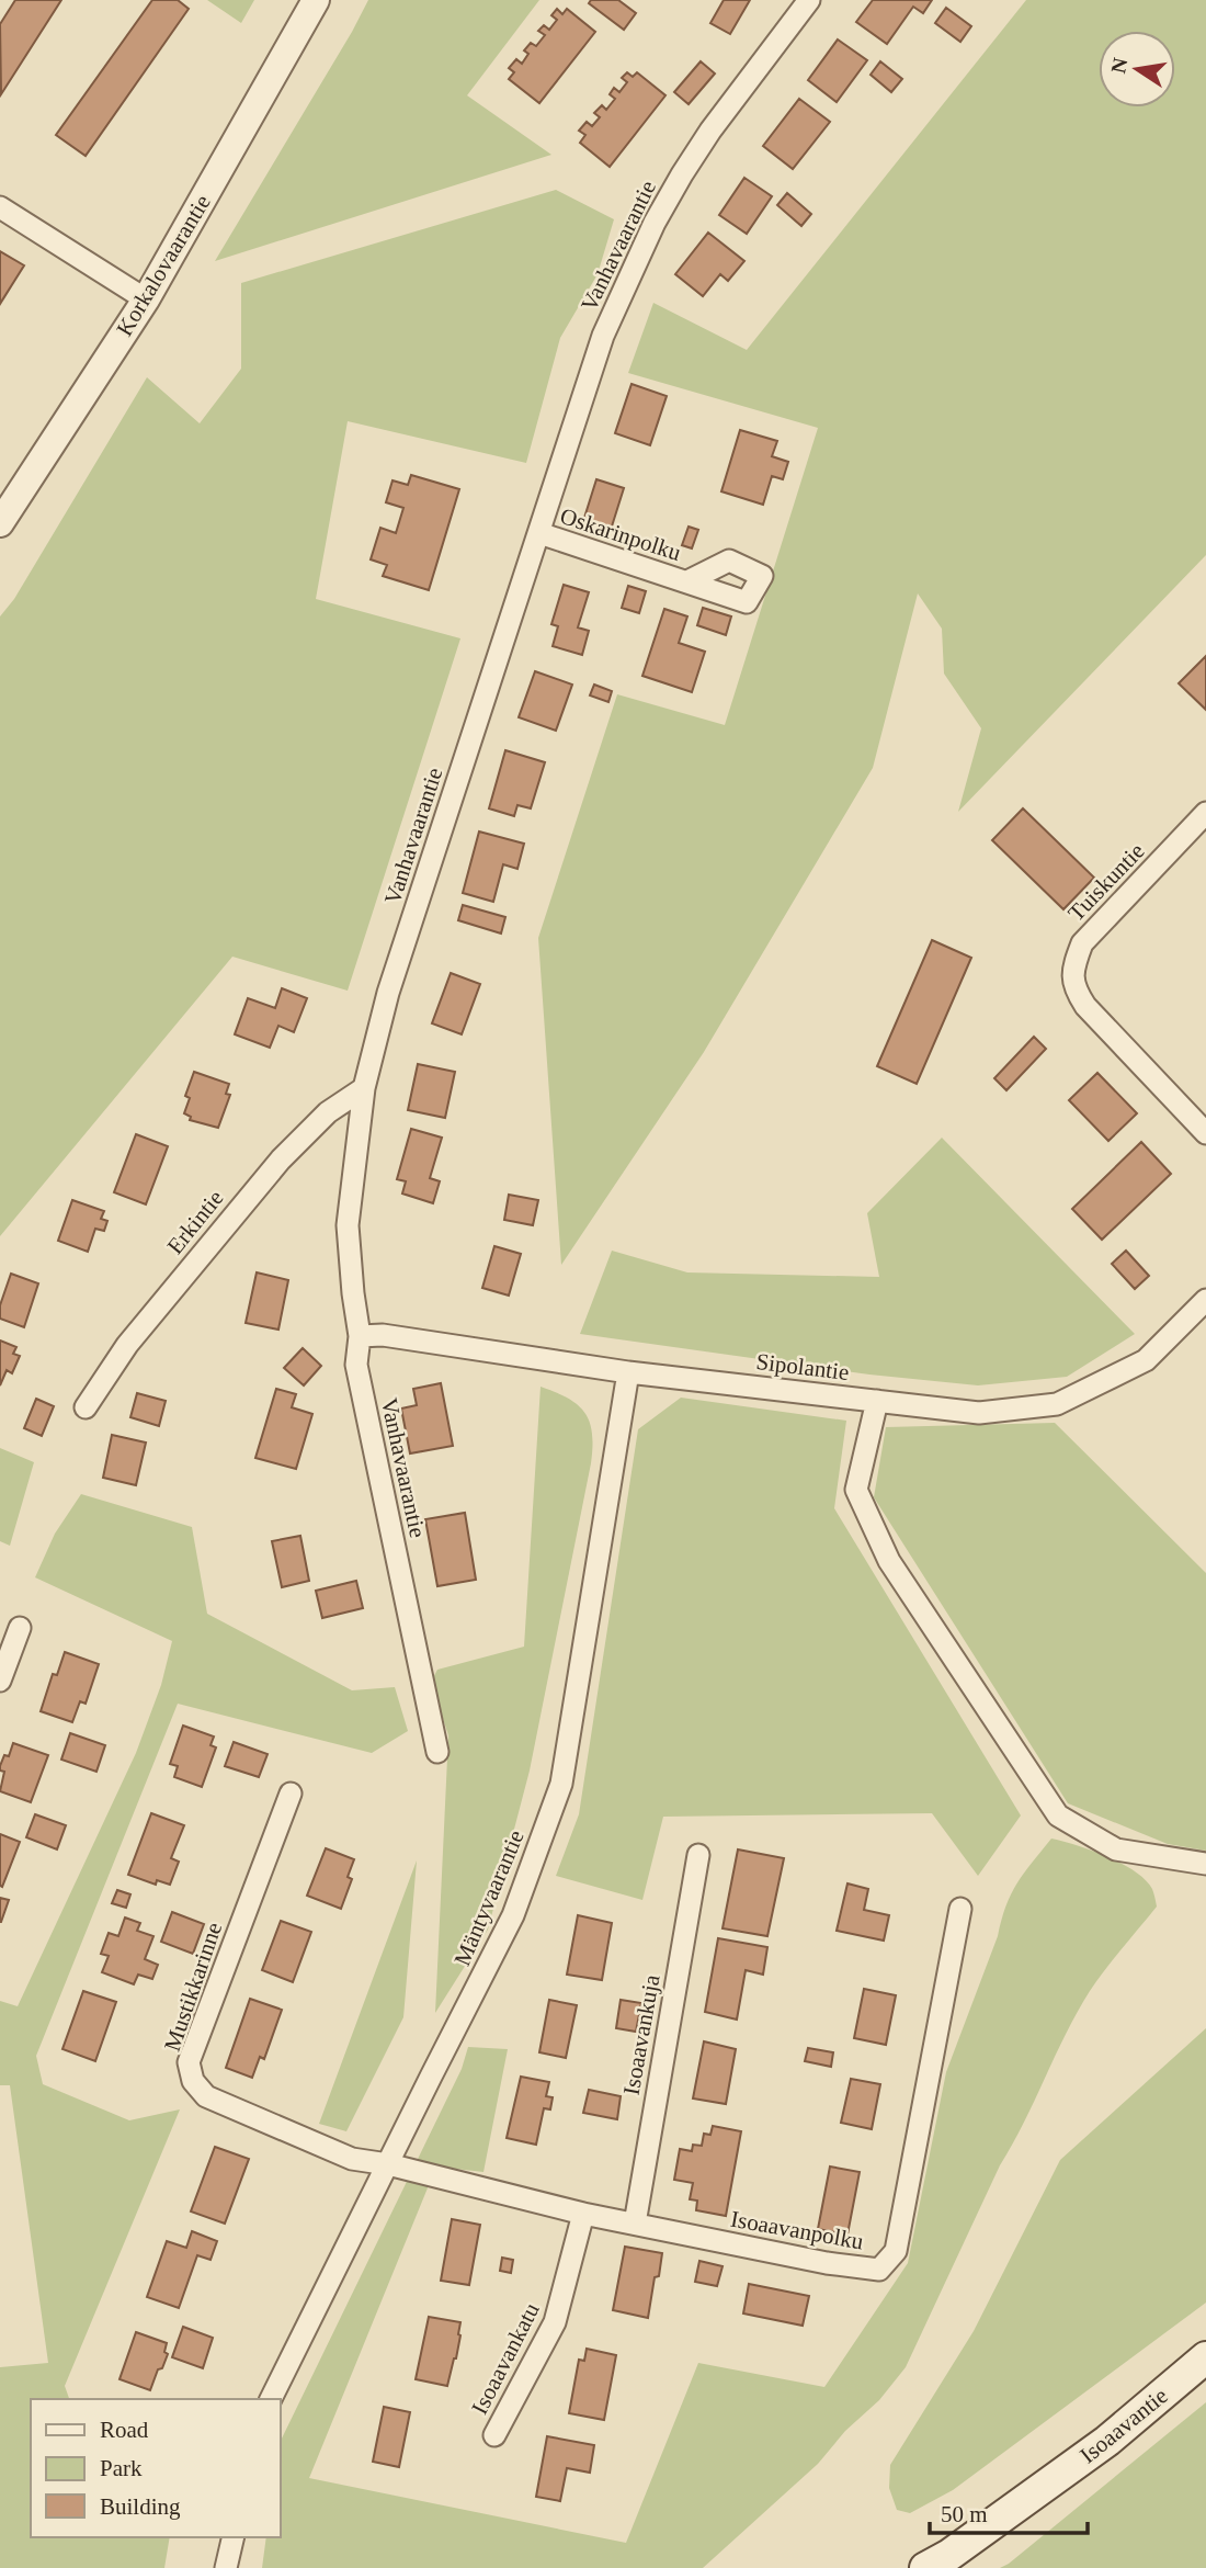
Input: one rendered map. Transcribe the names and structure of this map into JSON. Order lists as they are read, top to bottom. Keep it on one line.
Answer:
{"streets":{"main road":["Isoaavantie"],"street":["Vanhavaarantie","Korkalovaarantie","Oskarinpolku","Tuiskuntie","Erkintie","Sipolantie","Mäntyvaarantie","Mustikkarinne","Isoaavankuja","Isoaavanpolku","Isoaavankatu"]},"crossings":[["Vanhavaarantie","Oskarinpolku"],["Vanhavaarantie","Erkintie"],["Vanhavaarantie","Sipolantie"],["Sipolantie","Mäntyvaarantie"],["Mäntyvaarantie","Mustikkarinne"],["Mäntyvaarantie","Isoaavanpolku"],["Mustikkarinne","Isoaavanpolku"],["Isoaavankuja","Isoaavanpolku"],["Isoaavanpolku","Isoaavankatu"]],"legend":["Road","Park","Building"],"scale_bar":"50 m","north":"left"}
